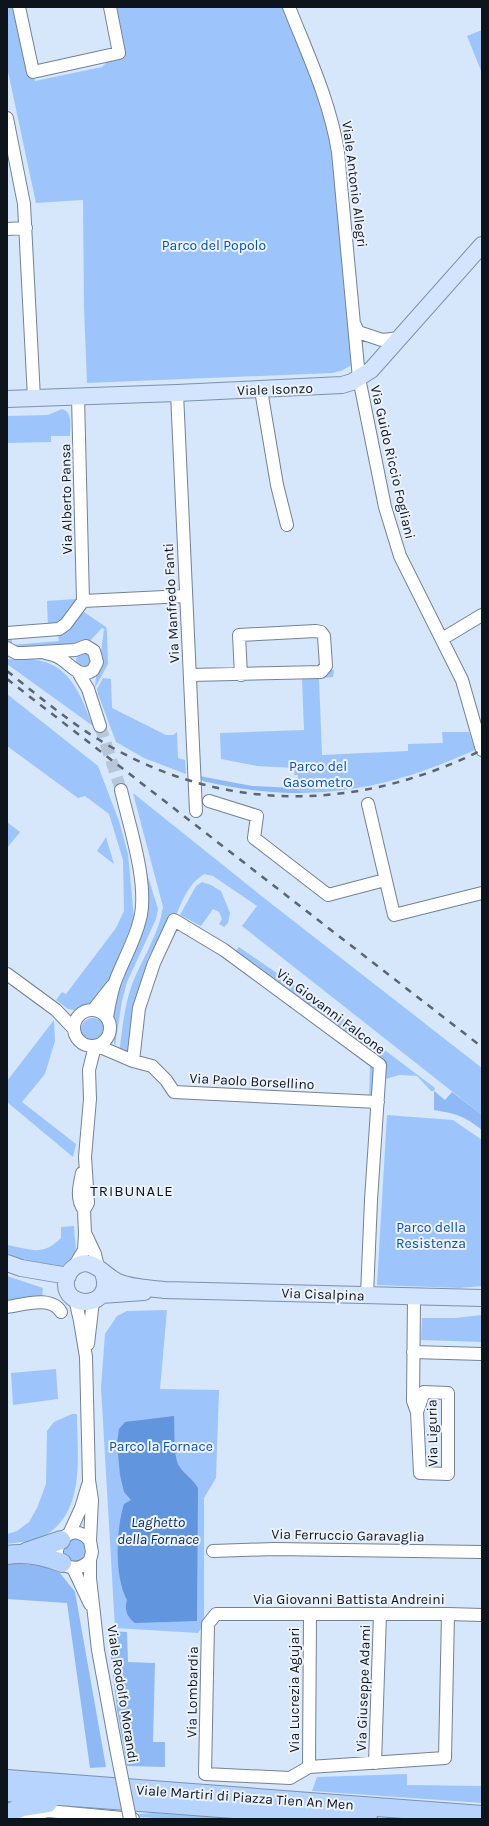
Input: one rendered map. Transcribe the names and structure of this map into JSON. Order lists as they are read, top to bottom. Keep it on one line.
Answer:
{"streets":{"highway":["Viale Martiri di Piazza Tien An Men"],"main road":["Viale Isonzo","Via Cisalpina"],"street":["Viale Antonio Allegri","Via Guido Riccio Fogliani","Via Alberto Pansa","Via Manfredo Fanti","Via Giovanni Falcone","Via Paolo Borsellino","Via Liguria","Via Ferruccio Garavaglia","Via Giovanni Battista Andreini","Via Giuseppe Adami","Via Lucrezia Agujari","Via Lombardia","Viale Rodolfo Morandi"]},"crossings":[["Viale Antonio Allegri","Viale Isonzo"],["Viale Antonio Allegri","Via Guido Riccio Fogliani"],["Viale Isonzo","Via Guido Riccio Fogliani"],["Viale Isonzo","Via Alberto Pansa"],["Viale Isonzo","Via Manfredo Fanti"],["Via Giovanni Falcone","Via Paolo Borsellino"],["Via Giovanni Falcone","Via Cisalpina"],["Via Cisalpina","Via Liguria"],["Via Cisalpina","Viale Rodolfo Morandi"],["Via Giovanni Battista Andreini","Via Giuseppe Adami"],["Via Giovanni Battista Andreini","Via Lucrezia Agujari"],["Via Giovanni Battista Andreini","Via Lombardia"],["Via Lucrezia Agujari","Via Lombardia"]],"districts":["TRIBUNALE"],"water":["Laghetto della Fornace"],"parks":["Parco del Popolo","Parco del Gasometro","Parco della Resistenza","Parco la Fornace"]}
